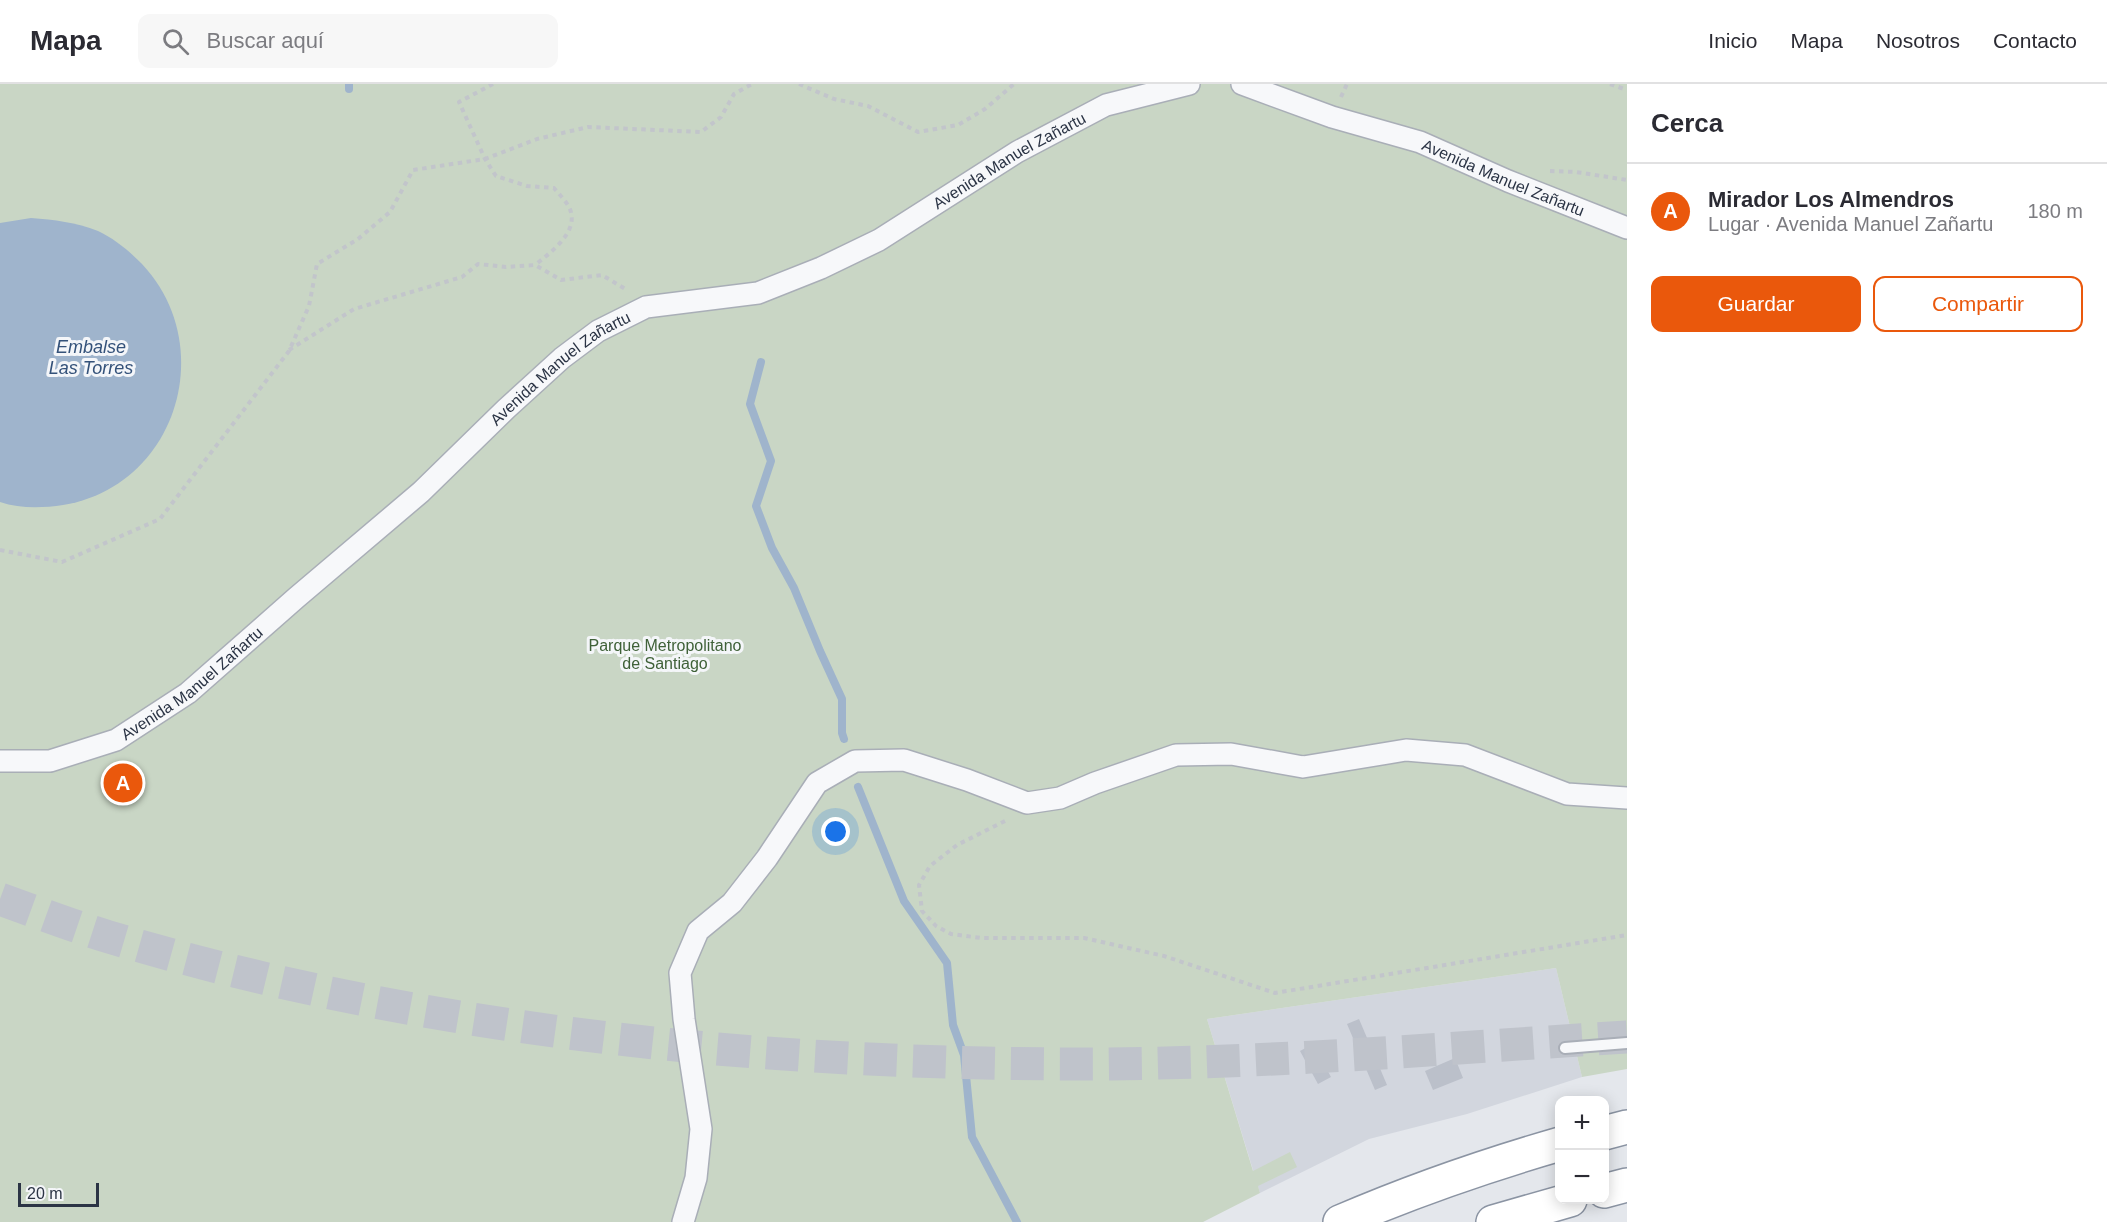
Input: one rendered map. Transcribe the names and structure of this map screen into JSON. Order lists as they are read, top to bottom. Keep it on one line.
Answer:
{"streets":{"street":["Avenida Manuel Zañartu"]},"water":["Embalse Las Torres"],"parks":["Parque Metropolitano de Santiago"],"scale_bar":"20 m","page":{"header":"Mapa","search":"Buscar aquí","nav":["Inicio","Mapa","Nosotros","Contacto"],"heading":"Cerca","list":[{"mark":"A","name":"Mirador Los Almendros","note":"Lugar · Avenida Manuel Zañartu","value":"180 m"}],"buttons":["Guardar","Compartir"],"pins":"A","map_buttons":["+","−"],"scale":"20 m"}}
